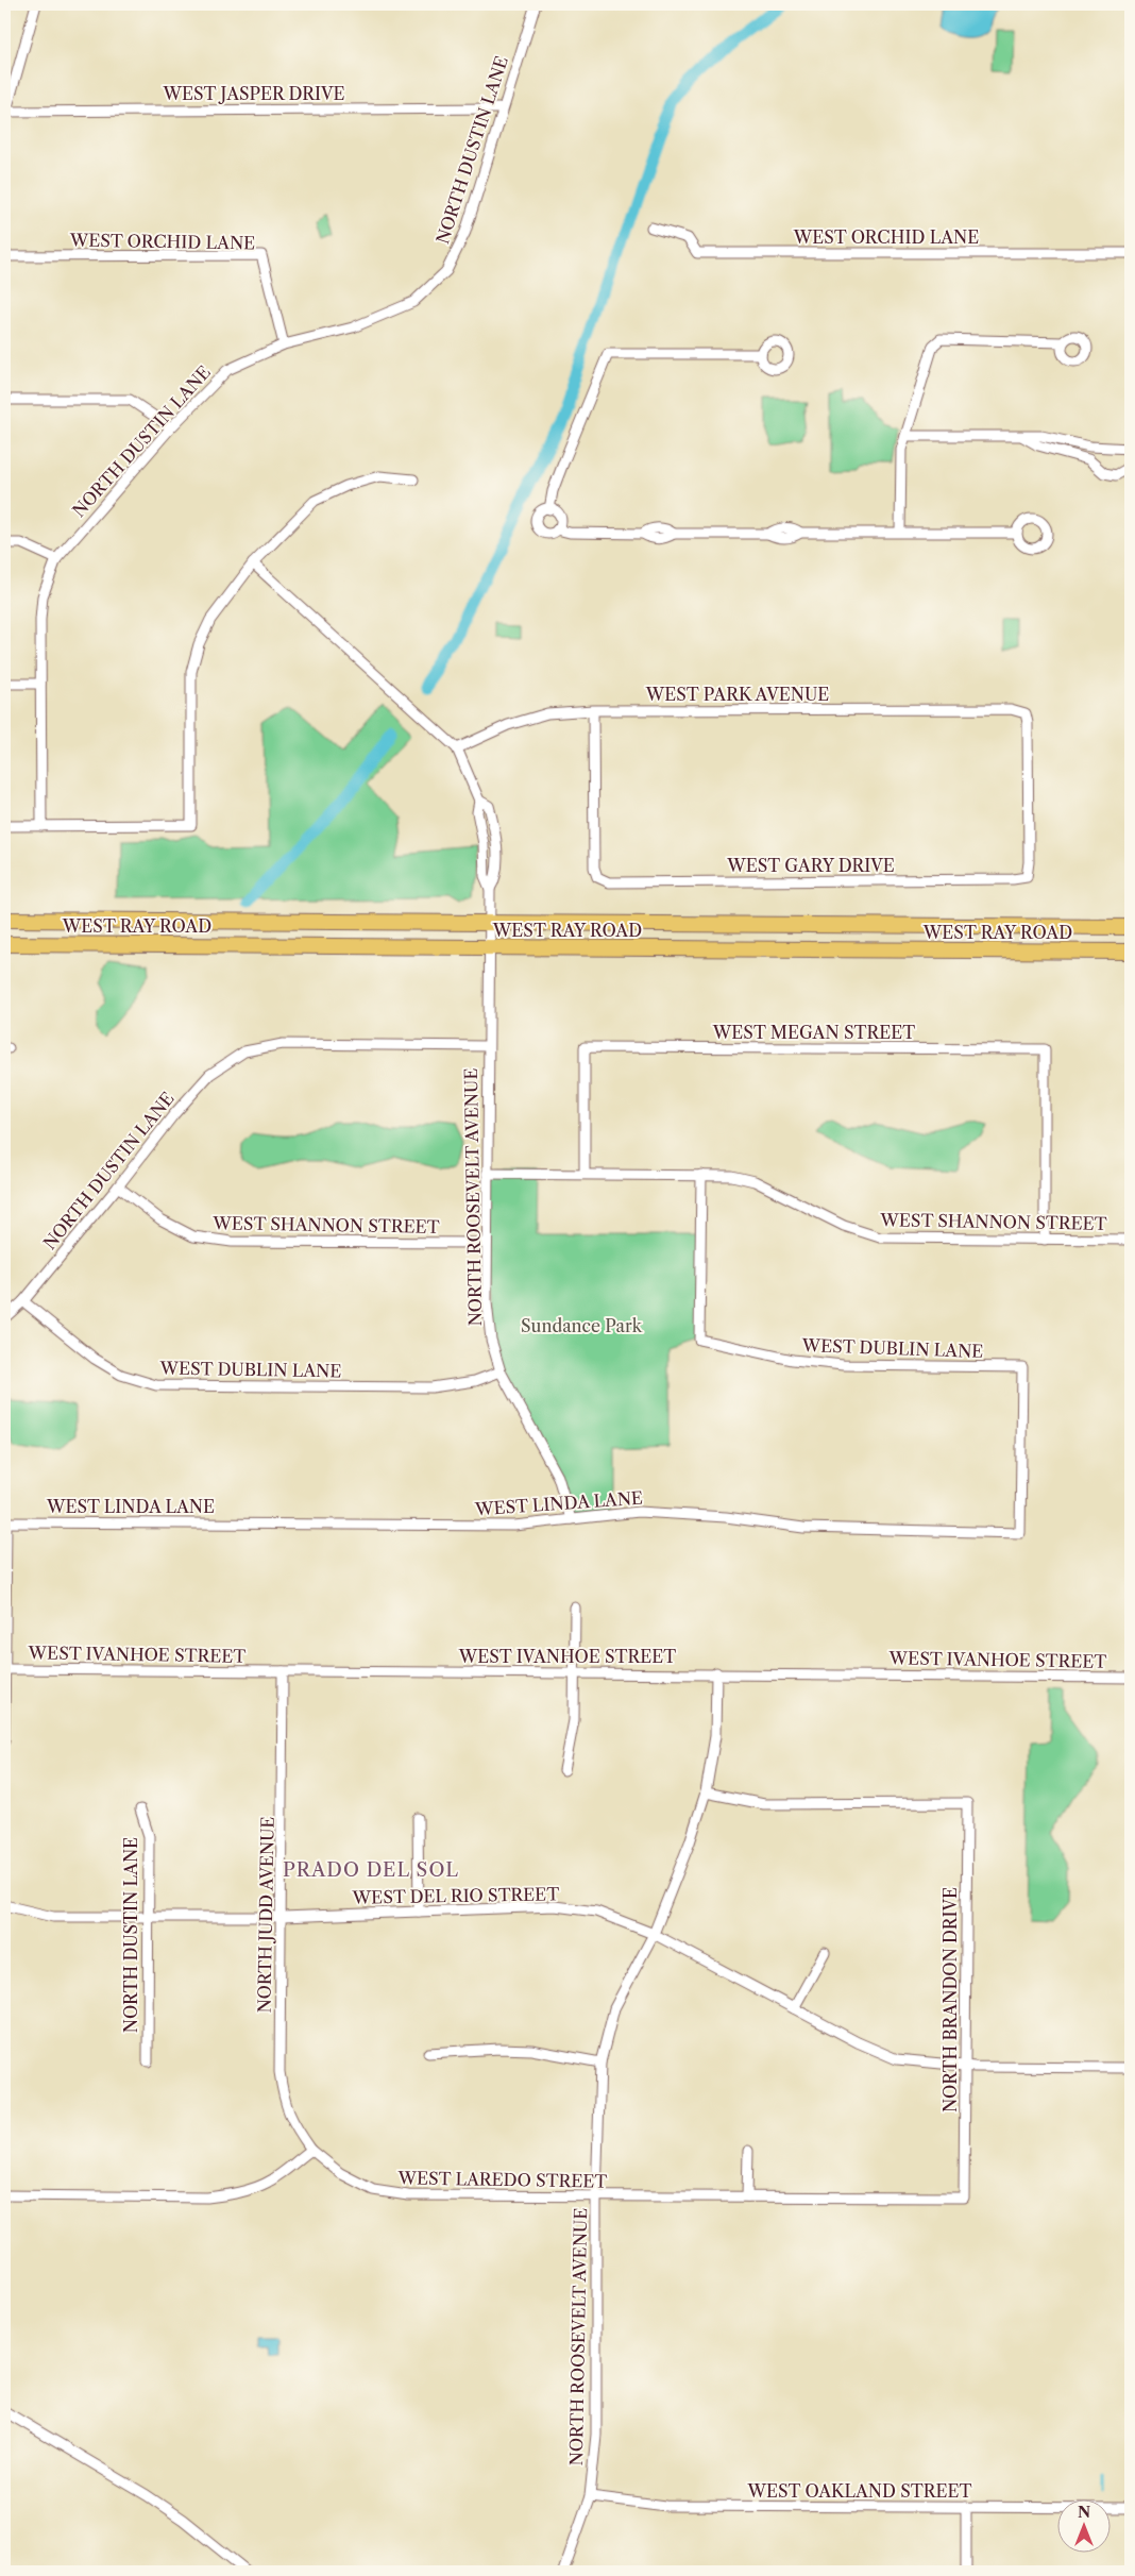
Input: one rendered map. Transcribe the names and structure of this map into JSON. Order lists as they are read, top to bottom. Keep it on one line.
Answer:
{"streets":{"main road":["WEST RAY ROAD"],"street":["WEST JASPER DRIVE","NORTH DUSTIN LANE","WEST ORCHID LANE","WEST PARK AVENUE","WEST GARY DRIVE","WEST MEGAN STREET","NORTH ROOSEVELT AVENUE","WEST SHANNON STREET","WEST DUBLIN LANE","WEST LINDA LANE","WEST IVANHOE STREET","WEST DEL RIO STREET","NORTH JUDD AVENUE","NORTH BRANDON DRIVE","WEST LAREDO STREET","WEST OAKLAND STREET"]},"crossings":[["WEST JASPER DRIVE","NORTH DUSTIN LANE"],["NORTH DUSTIN LANE","WEST ORCHID LANE"],["NORTH DUSTIN LANE","NORTH ROOSEVELT AVENUE"],["NORTH DUSTIN LANE","WEST SHANNON STREET"],["NORTH DUSTIN LANE","WEST DUBLIN LANE"],["NORTH DUSTIN LANE","WEST DEL RIO STREET"],["WEST PARK AVENUE","WEST GARY DRIVE"],["WEST PARK AVENUE","NORTH ROOSEVELT AVENUE"],["WEST RAY ROAD","NORTH ROOSEVELT AVENUE"],["WEST MEGAN STREET","WEST SHANNON STREET"],["NORTH ROOSEVELT AVENUE","WEST SHANNON STREET"],["NORTH ROOSEVELT AVENUE","WEST DUBLIN LANE"],["NORTH ROOSEVELT AVENUE","WEST LINDA LANE"],["NORTH ROOSEVELT AVENUE","WEST IVANHOE STREET"],["NORTH ROOSEVELT AVENUE","WEST DEL RIO STREET"],["NORTH ROOSEVELT AVENUE","NORTH BRANDON DRIVE"],["NORTH ROOSEVELT AVENUE","WEST LAREDO STREET"],["NORTH ROOSEVELT AVENUE","WEST OAKLAND STREET"],["WEST SHANNON STREET","WEST DUBLIN LANE"],["WEST DUBLIN LANE","WEST LINDA LANE"],["WEST IVANHOE STREET","NORTH JUDD AVENUE"],["WEST DEL RIO STREET","NORTH JUDD AVENUE"],["WEST DEL RIO STREET","NORTH BRANDON DRIVE"],["NORTH JUDD AVENUE","WEST LAREDO STREET"],["NORTH BRANDON DRIVE","WEST LAREDO STREET"]],"districts":["PRADO DEL SOL"],"parks":["Sundance Park"],"north":"top"}
